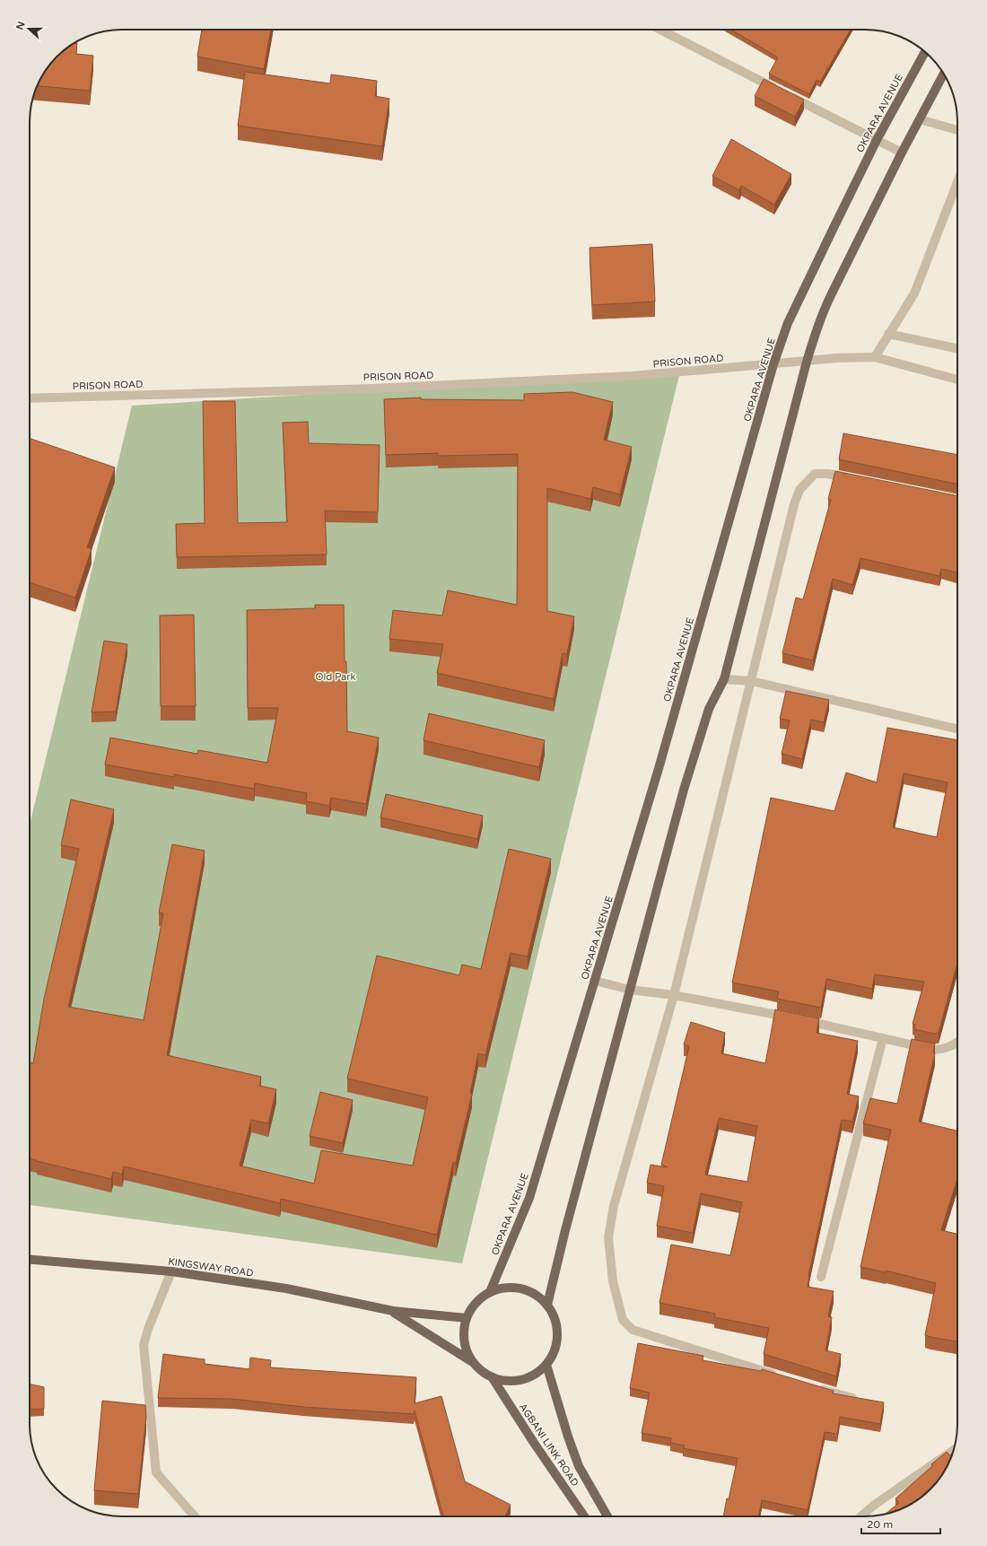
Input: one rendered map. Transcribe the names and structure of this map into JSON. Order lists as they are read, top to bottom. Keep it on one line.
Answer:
{"streets":{"main road":["OKPARA AVENUE","KINGSWAY ROAD","AGBANI LINK ROAD"],"street":["PRISON ROAD"]},"crossings":[["OKPARA AVENUE","PRISON ROAD"],["OKPARA AVENUE","KINGSWAY ROAD"],["OKPARA AVENUE","AGBANI LINK ROAD"],["KINGSWAY ROAD","AGBANI LINK ROAD"]],"parks":["Old Park"],"scale_bar":"20 m","north":"left"}
